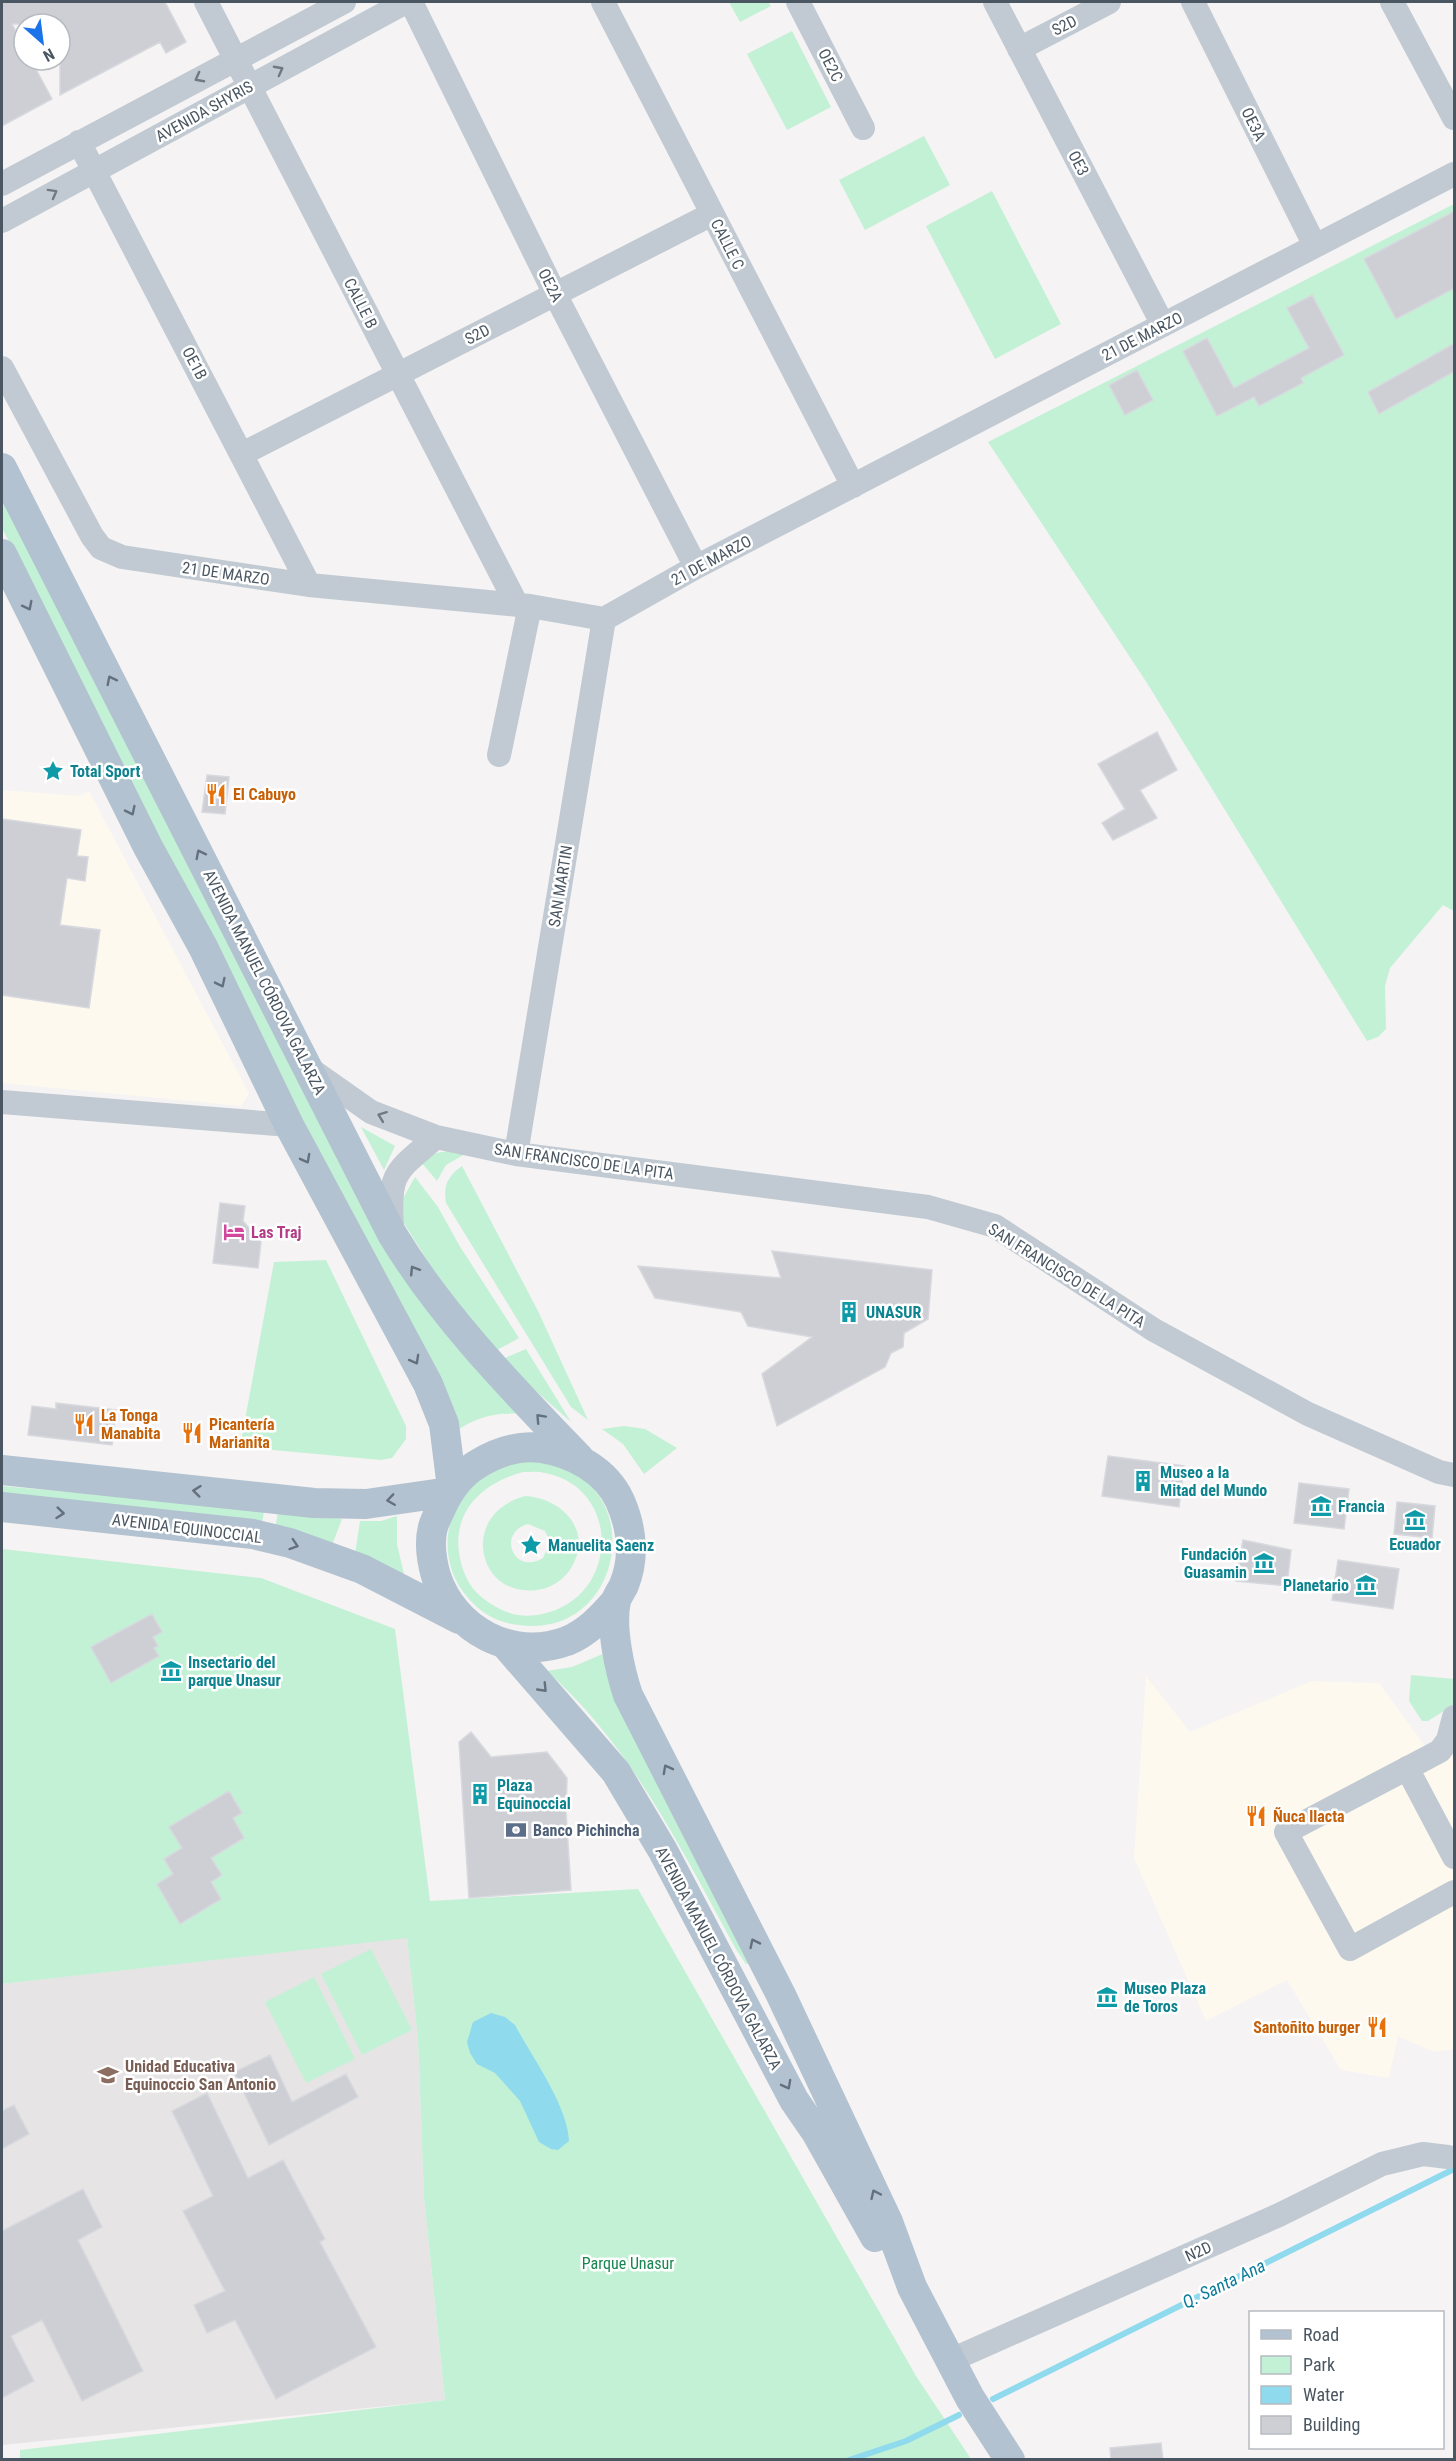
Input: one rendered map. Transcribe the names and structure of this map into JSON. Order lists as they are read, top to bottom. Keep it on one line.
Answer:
{"streets":{"main road":["AVENIDA MANUEL CÓRDOVA GALARZA","AVENIDA EQUINOCCIAL"],"street":["S2D","OE2C","AVENIDA SHYRIS","OE3A","OE3","CALLE C","OE2A","CALLE B","21 DE MARZO","OE1B","SAN MARTIN","SAN FRANCISCO DE LA PITA","N2D"]},"crossings":[["S2D","OE3"],["S2D","CALLE C"],["S2D","OE2A"],["S2D","CALLE B"],["S2D","OE1B"],["AVENIDA SHYRIS","OE2A"],["AVENIDA SHYRIS","CALLE B"],["AVENIDA SHYRIS","OE1B"],["OE3A","21 DE MARZO"],["OE3","21 DE MARZO"],["CALLE C","21 DE MARZO"],["OE2A","21 DE MARZO"],["CALLE B","21 DE MARZO"],["21 DE MARZO","OE1B"],["21 DE MARZO","SAN MARTIN"],["SAN MARTIN","SAN FRANCISCO DE LA PITA"],["AVENIDA MANUEL CÓRDOVA GALARZA","SAN FRANCISCO DE LA PITA"],["AVENIDA MANUEL CÓRDOVA GALARZA","AVENIDA EQUINOCCIAL"],["AVENIDA MANUEL CÓRDOVA GALARZA","N2D"]],"water":["Q. Santa Ana"],"parks":["Parque Unasur"],"places":{"place":["Total Sport","Manuelita Saenz"],"restaurant":["El Cabuyo","La Tonga Manabita","Picantería Marianita","Ñuca llacta","Santoñito burger"],"hotel":["Las Traj"],"building":["UNASUR","Museo a la Mitad del Mundo","Plaza Equinoccial"],"museum":["Francia","Ecuador","Fundación Guasamin","Planetario","Insectario del parque Unasur","Museo Plaza de Toros"],"bank":["Banco Pichincha"],"school or university":["Unidad Educativa Equinoccio San Antonio"]},"legend":["Road","Park","Water","Building"],"north":"bottom right"}
